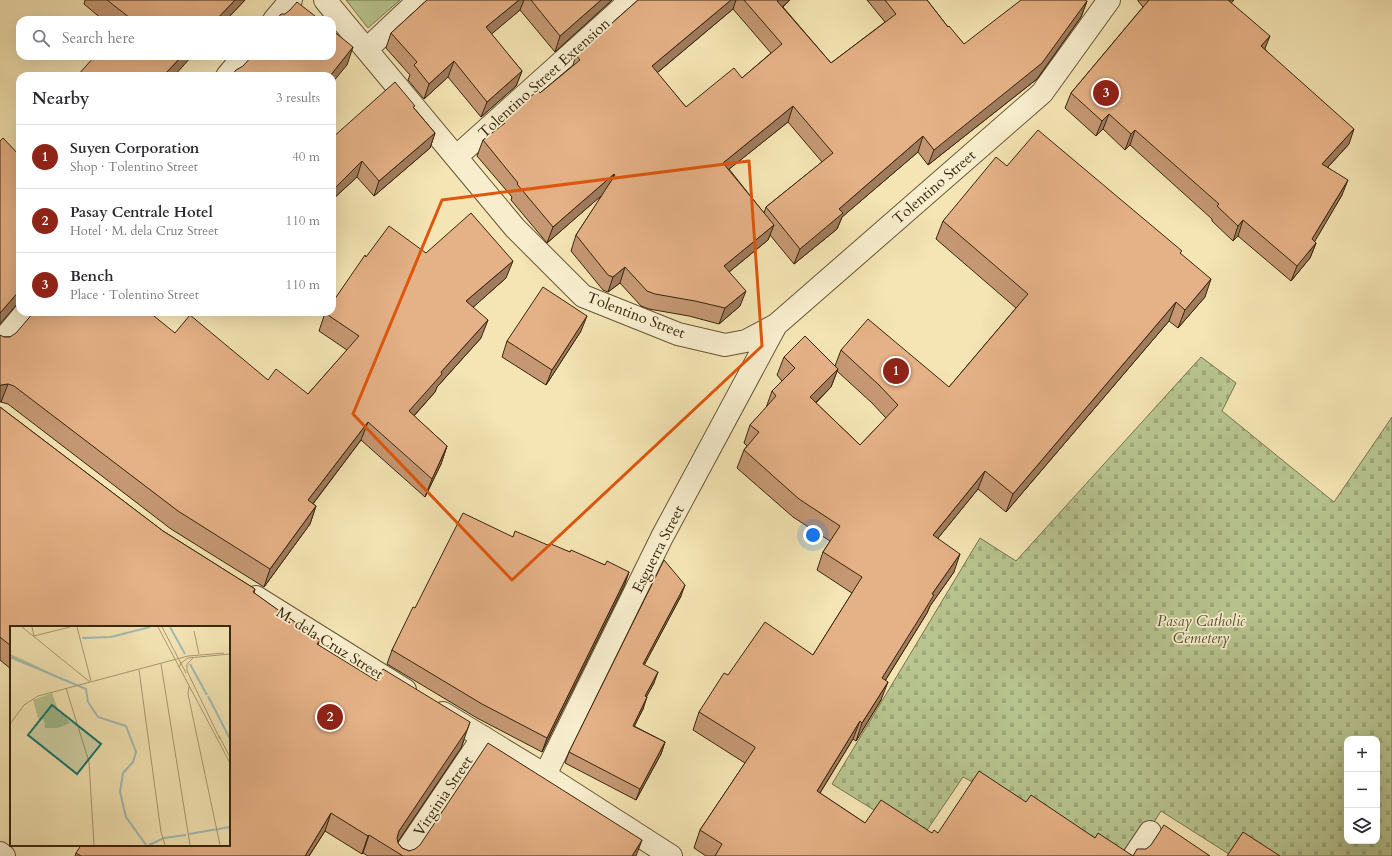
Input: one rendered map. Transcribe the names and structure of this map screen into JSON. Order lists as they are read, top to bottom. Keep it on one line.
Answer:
{"streets":{"street":["Tolentino Street Extension","Tolentino Street","Esguerra Street","M. dela Cruz Street","Virginia Street"]},"crossings":[["Tolentino Street Extension","Tolentino Street"],["Tolentino Street","Esguerra Street"],["Esguerra Street","M. dela Cruz Street"],["M. dela Cruz Street","Virginia Street"]],"parks":["Pasay Catholic Cemetery"],"page":{"search":"Search here","heading":["Nearby","3 results"],"pins":["3","1","2"],"list":[{"mark":"1","name":"Suyen Corporation","note":"Shop · Tolentino Street","value":"40 m"},{"mark":"2","name":"Pasay Centrale Hotel","note":"Hotel · M. dela Cruz Street","value":"110 m"},{"mark":"3","name":"Bench","note":"Place · Tolentino Street","value":"110 m"}],"map_buttons":["+","−"]}}
